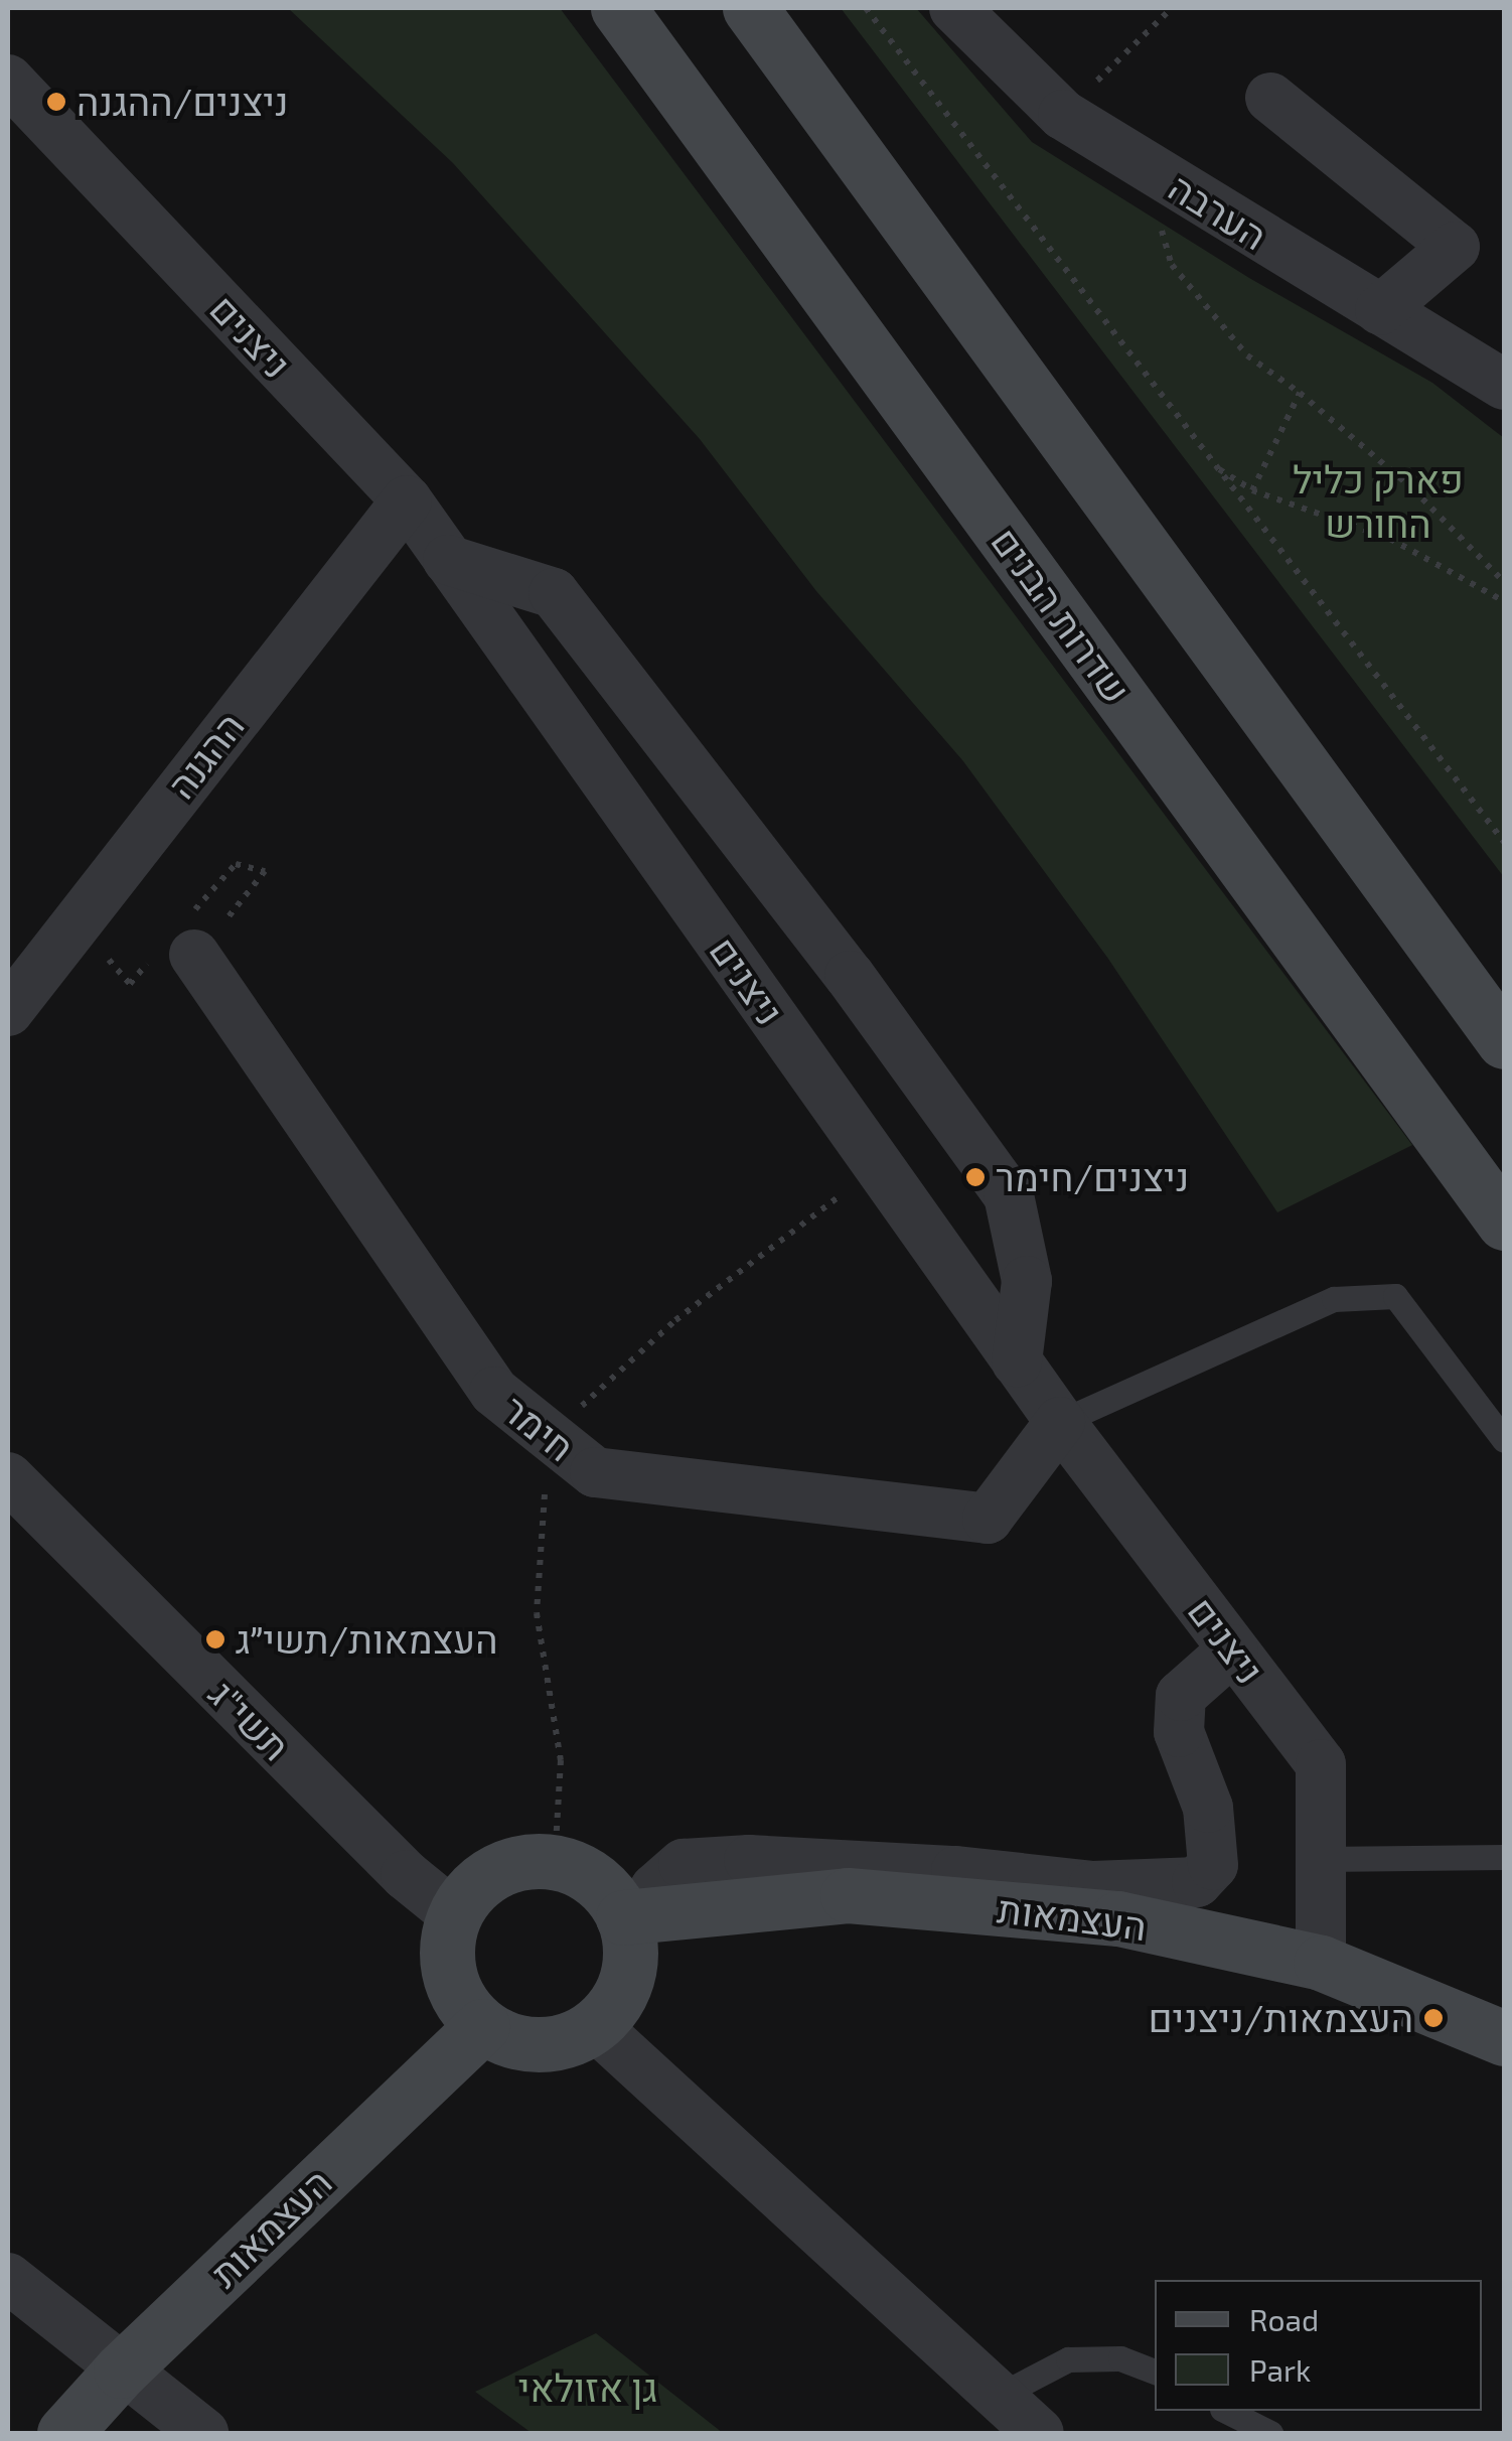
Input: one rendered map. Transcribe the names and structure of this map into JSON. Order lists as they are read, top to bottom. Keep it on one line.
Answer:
{"streets":{"main road":["שדרות הבנים","העצמאות"],"street":["הערבה","ניצנים","ההגנה","חימר","תשי\"ג"]},"crossings":[["ניצנים","ההגנה"],["ניצנים","חימר"],["ניצנים","העצמאות"],["תשי\"ג","העצמאות"]],"parks":["פארק כליל החורש","גן אזולאי"],"places":["ניצנים/ההגנה","ניצנים/חימר","העצמאות/תשי״ג","העצמאות/ניצנים"],"legend":["Road","Park"]}
